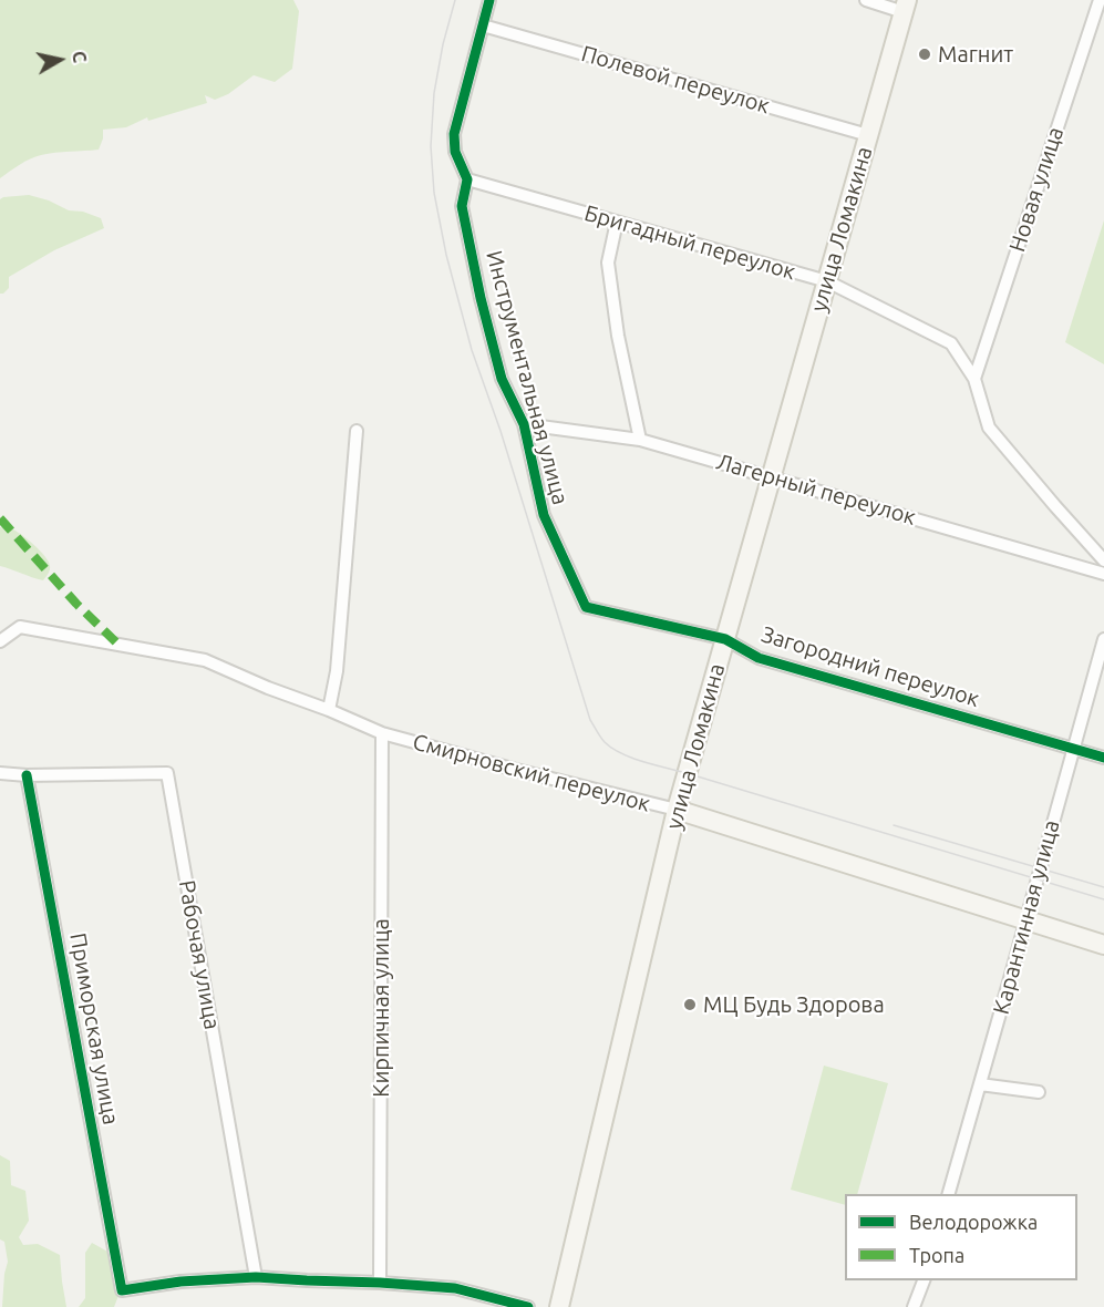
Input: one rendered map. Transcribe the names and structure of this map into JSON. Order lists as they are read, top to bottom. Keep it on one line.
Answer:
{"streets":{"main road":["улица Ломакина","Смирновский переулок"],"street":["Полевой переулок","Новая улица","Бригадный переулок","Инструментальная улица","Лагерный переулок","Загородний переулок","Карантинная улица","Рабочая улица","Кирпичная улица","Приморская улица"]},"crossings":[["Полевой переулок","улица Ломакина"],["Полевой переулок","Инструментальная улица"],["Новая улица","Бригадный переулок"],["улица Ломакина","Бригадный переулок"],["улица Ломакина","Лагерный переулок"],["улица Ломакина","Загородний переулок"],["улица Ломакина","Смирновский переулок"],["Бригадный переулок","Инструментальная улица"],["Инструментальная улица","Лагерный переулок"],["Инструментальная улица","Загородний переулок"],["Загородний переулок","Карантинная улица"],["Смирновский переулок","Карантинная улица"],["Смирновский переулок","Кирпичная улица"],["Рабочая улица","Приморская улица"]],"places":["Магнит","МЦ Будь Здорова"],"legend":["Велодорожка","Тропа"],"north":"right"}
